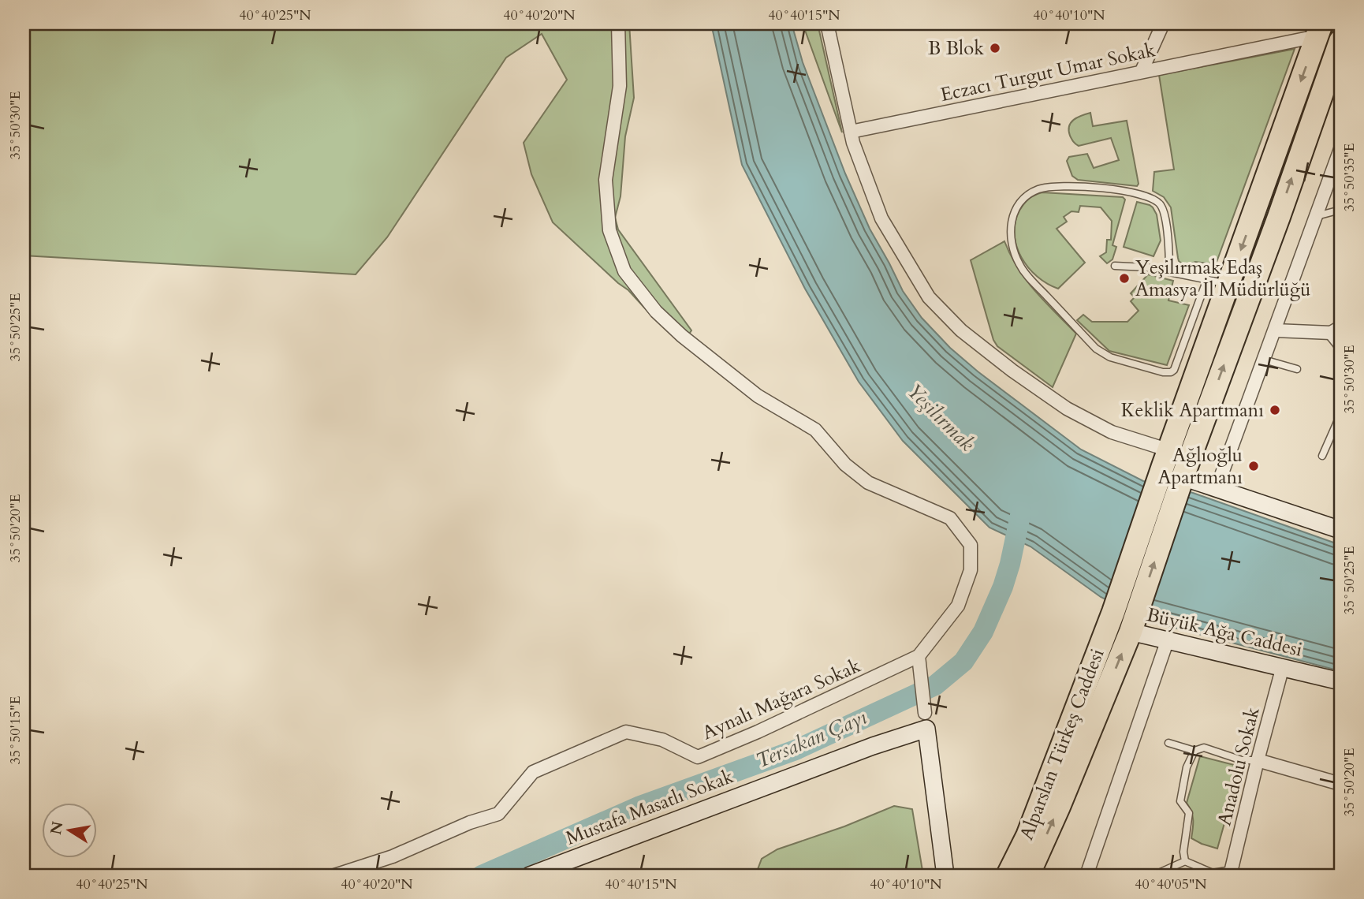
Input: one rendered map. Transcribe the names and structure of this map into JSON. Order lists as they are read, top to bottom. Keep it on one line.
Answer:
{"streets":{"highway":["Alparslan Türkeş Caddesi"],"street":["Eczacı Turgut Umar Sokak","Büyük Ağa Caddesi","Aynalı Mağara Sokak","Anadolu Sokak","Mustafa Masatlı Sokak"]},"crossings":[["Büyük Ağa Caddesi","Alparslan Türkeş Caddesi"],["Büyük Ağa Caddesi","Anadolu Sokak"]],"water":["Yeşilırmak","Tersakan Çayı"],"places":["B Blok","Yeşilırmak Edaş Amasya İl Müdürlüğü","Keklik Apartmanı","Ağlıoğlu Apartmanı"],"north":"left","coordinates":["40°40'25\"N","40°40'20\"N","40°40'15\"N","40°40'10\"N","35°50'30\"E","35°50'35\"E","35°50'25\"E","35°50'20\"E","35°50'15\"E","40°40'05\"N"]}
